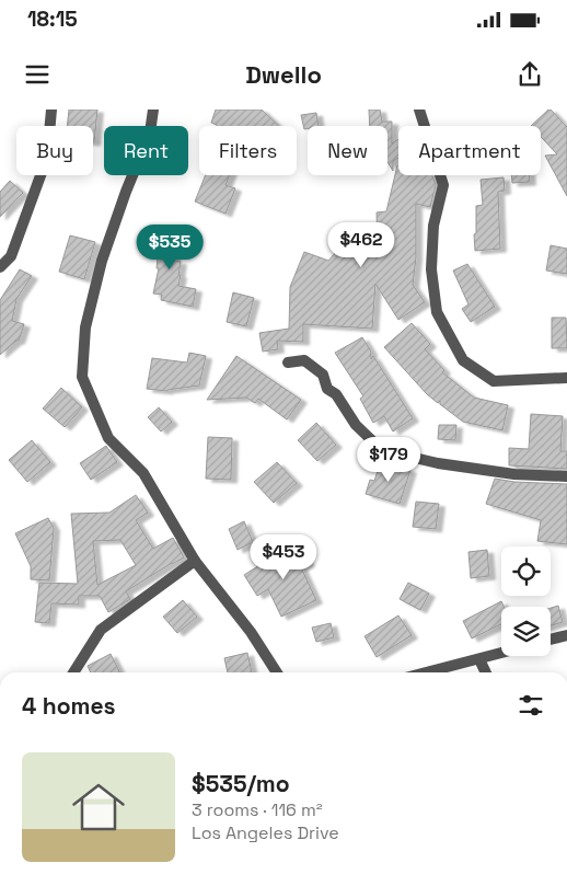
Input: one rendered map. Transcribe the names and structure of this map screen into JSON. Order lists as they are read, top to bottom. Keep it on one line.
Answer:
{"page":{"status":"18:15","header":"Dwello","chip":["Buy","Rent","Filters","New","Apartment"],"price":["$462","$535","$179","$453"],"heading":"4 homes","list":[{"name":"$535/mo","note":"3 rooms · 116 m² · Los Angeles Drive"}]}}
